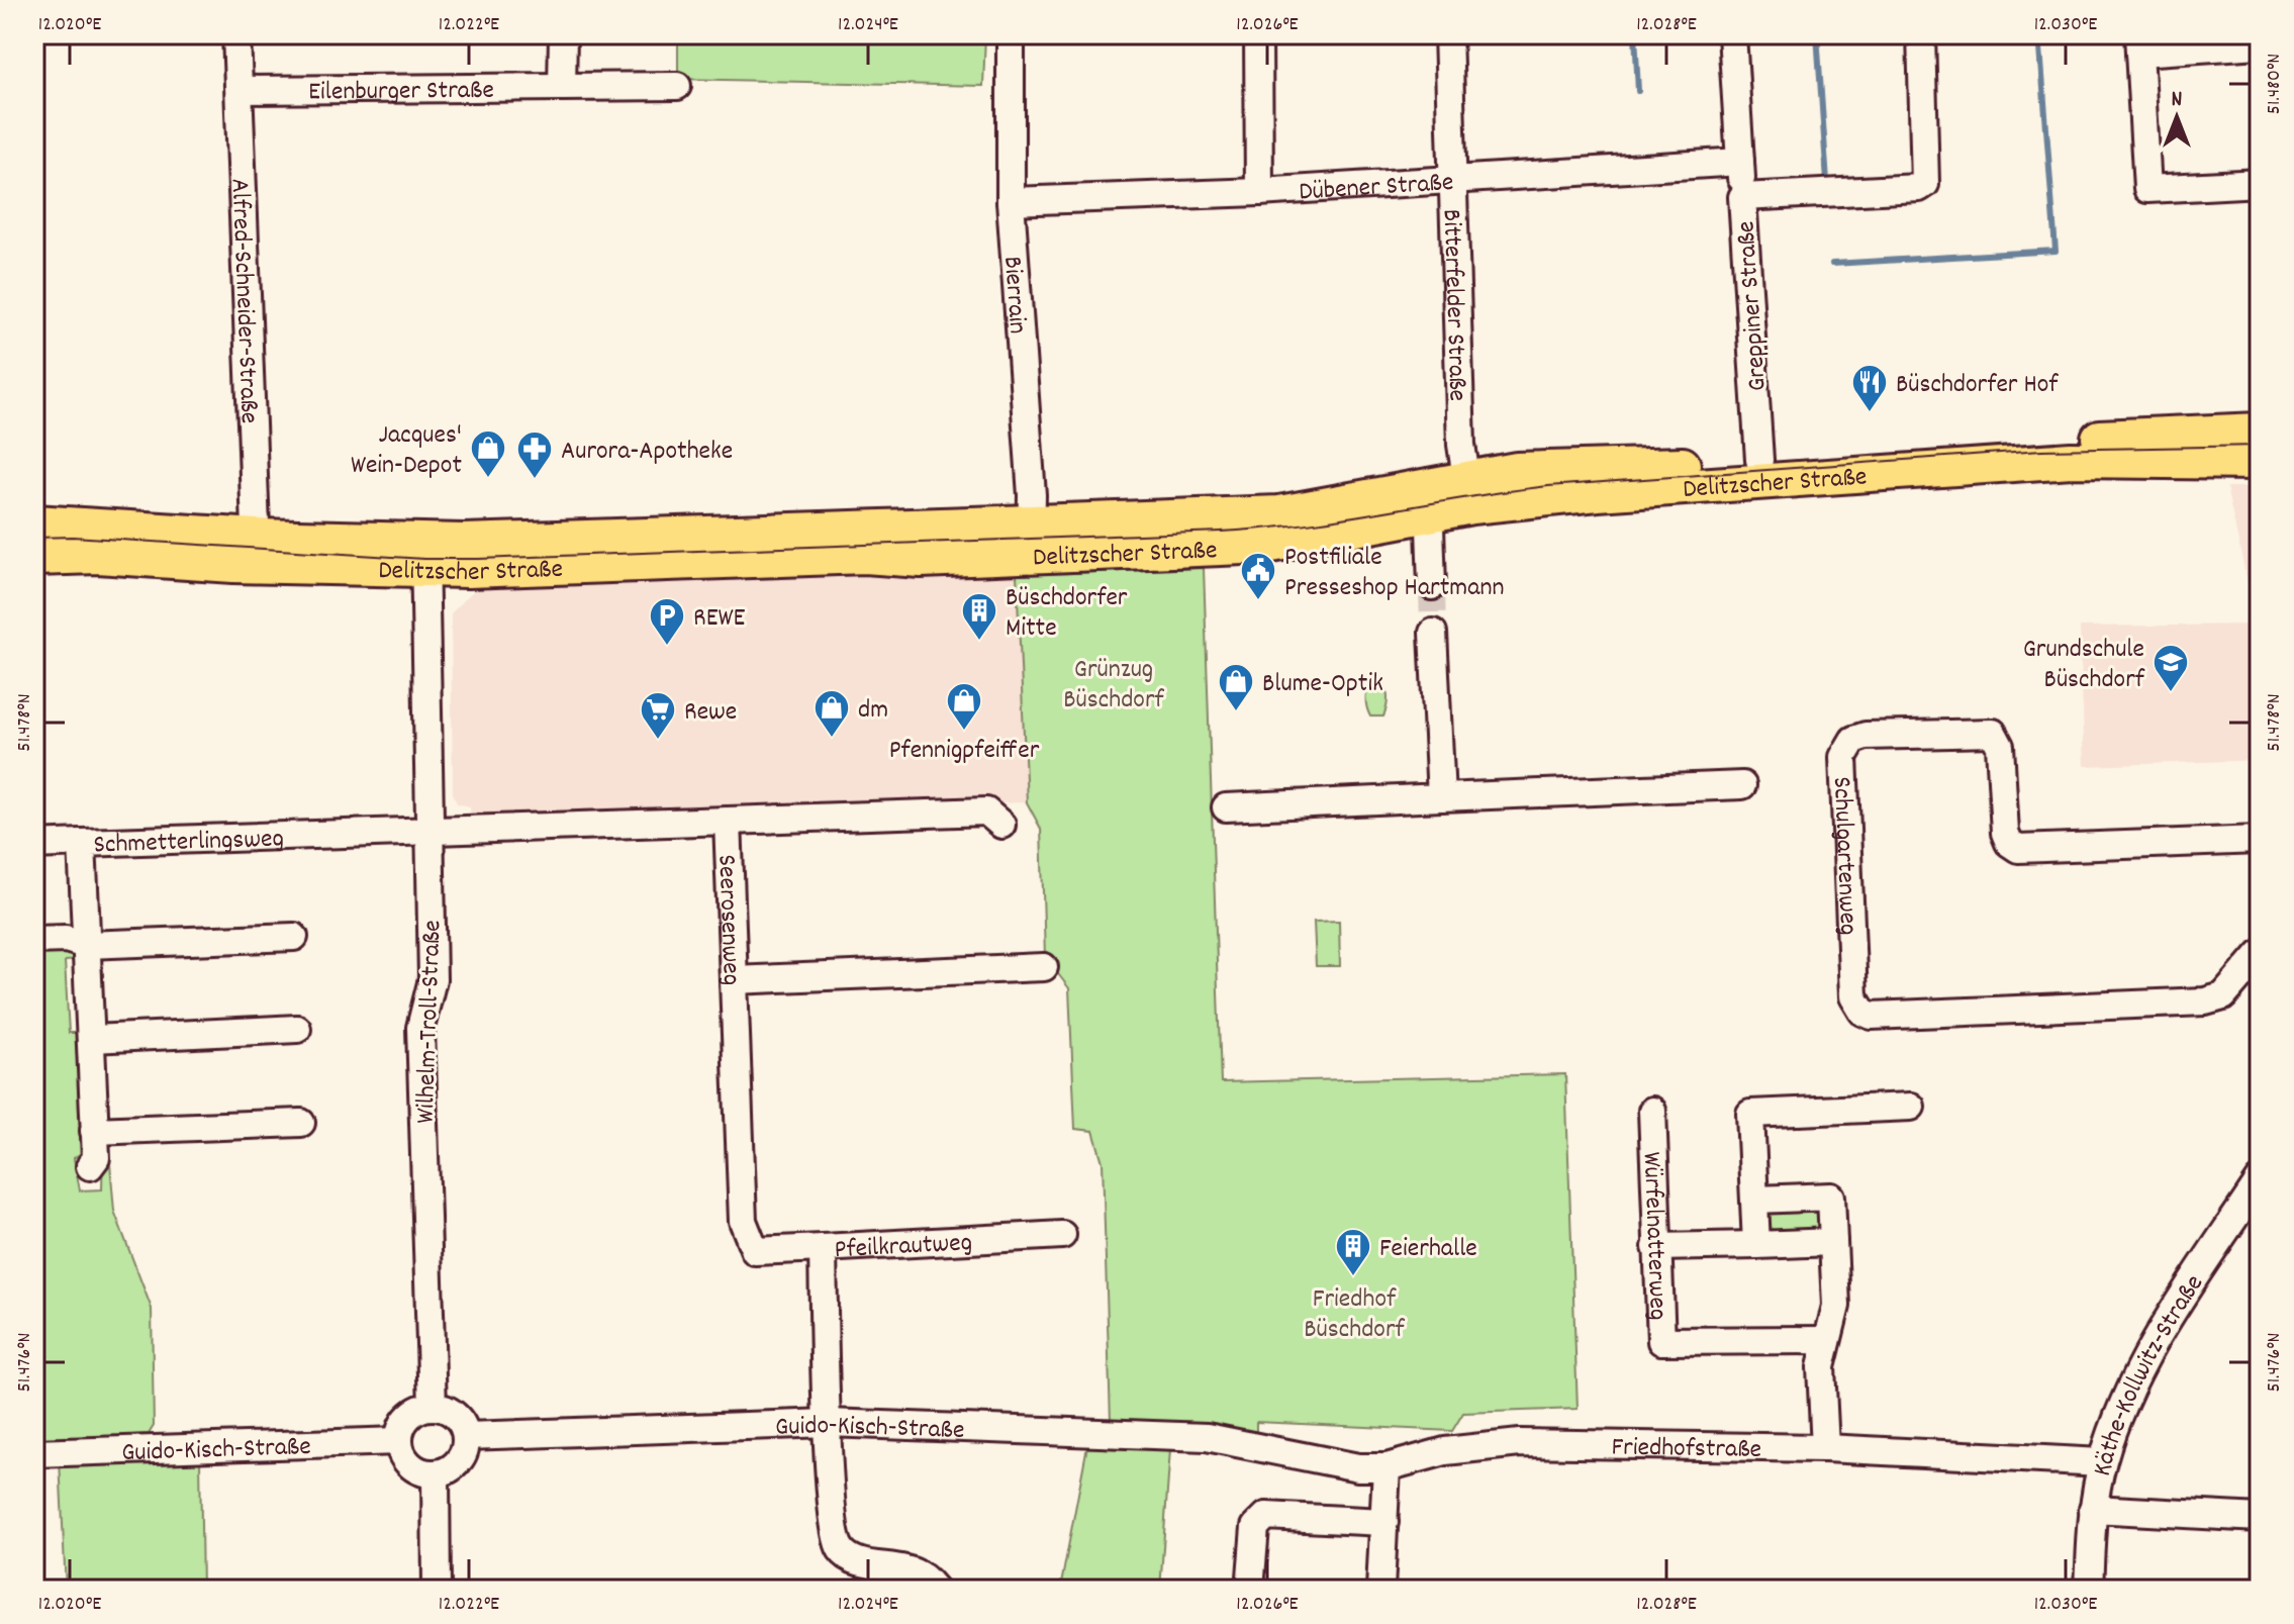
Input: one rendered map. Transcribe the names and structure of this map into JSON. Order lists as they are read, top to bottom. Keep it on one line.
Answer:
{"streets":{"main road":["Delitzscher Straße"],"street":["Eilenburger Straße","Dübener Straße","Bierrain","Alfred-Schneider-Straße","Bitterfelder Straße","Greppiner Straße","Schmetterlingsweg","Schulgartenweg","Seerosenweg","Wilhelm-Troll-Straße","Würfelnatterweg","Pfeilkrautweg","Käthe-Kollwitz-Straße","Guido-Kisch-Straße","Friedhofstraße"]},"crossings":[["Eilenburger Straße","Alfred-Schneider-Straße"],["Dübener Straße","Bierrain"],["Dübener Straße","Bitterfelder Straße"],["Bierrain","Delitzscher Straße"],["Alfred-Schneider-Straße","Delitzscher Straße"],["Bitterfelder Straße","Delitzscher Straße"],["Greppiner Straße","Delitzscher Straße"],["Delitzscher Straße","Wilhelm-Troll-Straße"],["Schmetterlingsweg","Seerosenweg"],["Schmetterlingsweg","Wilhelm-Troll-Straße"],["Seerosenweg","Wilhelm-Troll-Straße"],["Seerosenweg","Pfeilkrautweg"],["Wilhelm-Troll-Straße","Guido-Kisch-Straße"],["Pfeilkrautweg","Guido-Kisch-Straße"],["Käthe-Kollwitz-Straße","Friedhofstraße"],["Guido-Kisch-Straße","Friedhofstraße"]],"parks":["Grünzug Büschdorf","Friedhof Büschdorf"],"places":{"restaurant":["Büschdorfer Hof"],"shop":["Jacques' Wein-Depot","Blume-Optik","Pfennigpfeiffer","dm"],"pharmacy":["Aurora-Apotheke"],"public building":["Postfiliale Presseshop Hartmann"],"building":["Büschdorfer Mitte","Feierhalle"],"parking":["REWE"],"school or university":["Grundschule Büschdorf"],"supermarket":["Rewe"]},"north":"top","coordinates":["12.020°E","12.022°E","12.024°E","12.026°E","12.028°E","12.030°E","51.480°N","51.478°N","51.476°N"]}
